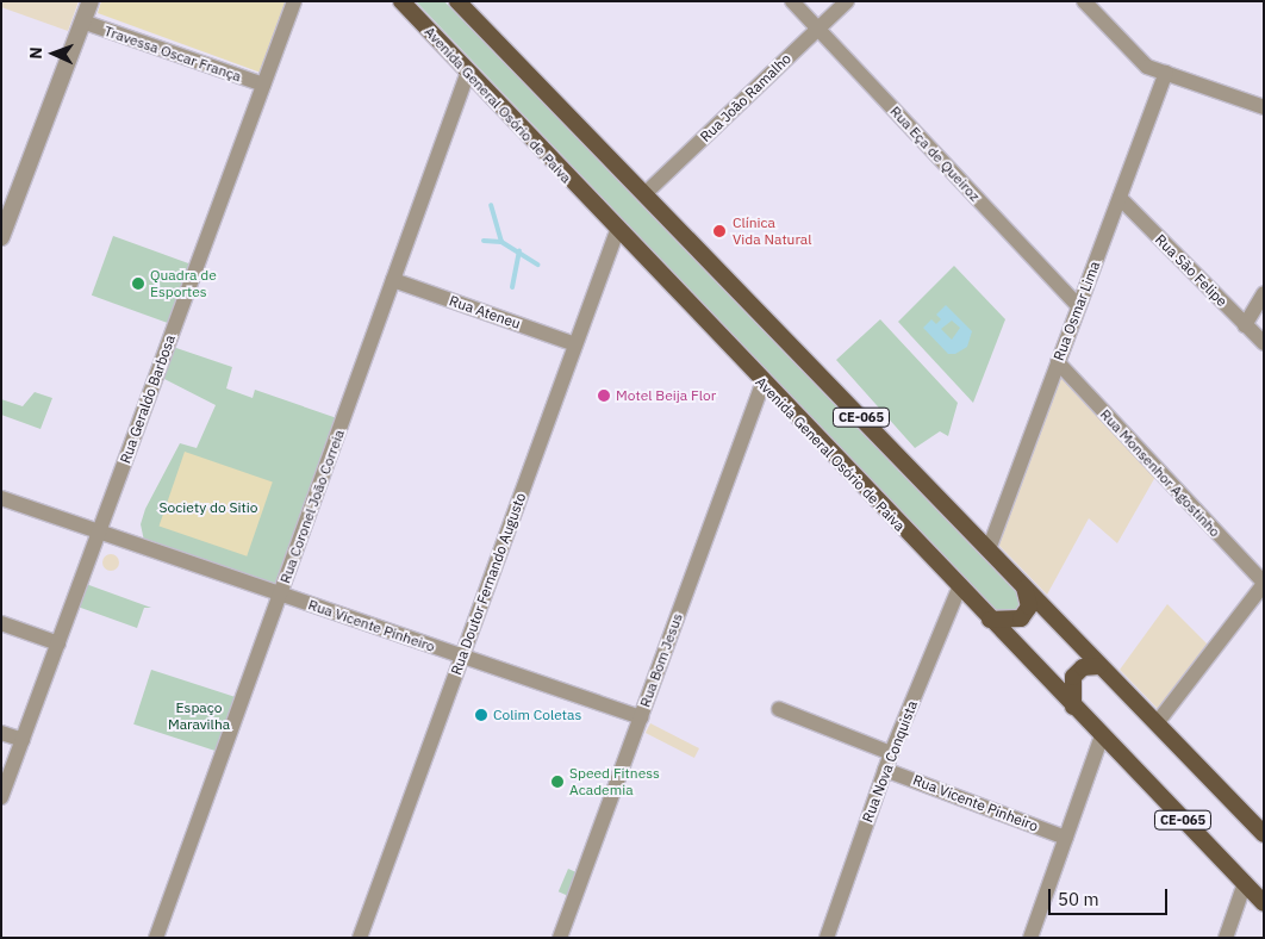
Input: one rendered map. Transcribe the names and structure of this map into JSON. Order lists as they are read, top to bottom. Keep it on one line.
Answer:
{"streets":{"main road":["Avenida General Osório de Paiva","CE-065"],"street":["Travessa Oscar França","Rua João Ramalho","Rua Eça de Queiroz","Rua São Felipe","Rua Osmar Lima","Rua Ateneu","Rua Geraldo Barbosa","Rua Monsenhor Agostinho","Rua Coronel João Correia","Rua Doutor Fernando Augusto","Rua Vicente Pinheiro","Rua Bom Jesus","Rua Nova Conquista"]},"crossings":[["Travessa Oscar França","Rua Geraldo Barbosa"],["Rua João Ramalho","Rua Eça de Queiroz"],["Rua João Ramalho","CE-065"],["Avenida General Osório de Paiva","Rua Coronel João Correia"],["Avenida General Osório de Paiva","Rua Doutor Fernando Augusto"],["Avenida General Osório de Paiva","Rua Bom Jesus"],["Avenida General Osório de Paiva","Rua Nova Conquista"],["Rua Eça de Queiroz","Rua Osmar Lima"],["Rua São Felipe","Rua Osmar Lima"],["Rua Osmar Lima","CE-065"],["Rua Osmar Lima","Rua Monsenhor Agostinho"],["Rua Ateneu","Rua Coronel João Correia"],["Rua Ateneu","Rua Doutor Fernando Augusto"],["Rua Geraldo Barbosa","Rua Vicente Pinheiro"],["Rua Coronel João Correia","Rua Vicente Pinheiro"],["Rua Doutor Fernando Augusto","Rua Vicente Pinheiro"],["Rua Vicente Pinheiro","Rua Bom Jesus"],["Rua Vicente Pinheiro","Rua Nova Conquista"]],"parks":["Society do Sitio","Espaço Maravilha"],"places":["Clínica Vida Natural","Quadra de Esportes","Motel Beija Flor","Colim Coletas","Speed Fitness Academia"],"scale_bar":"50 m","north":"left"}
